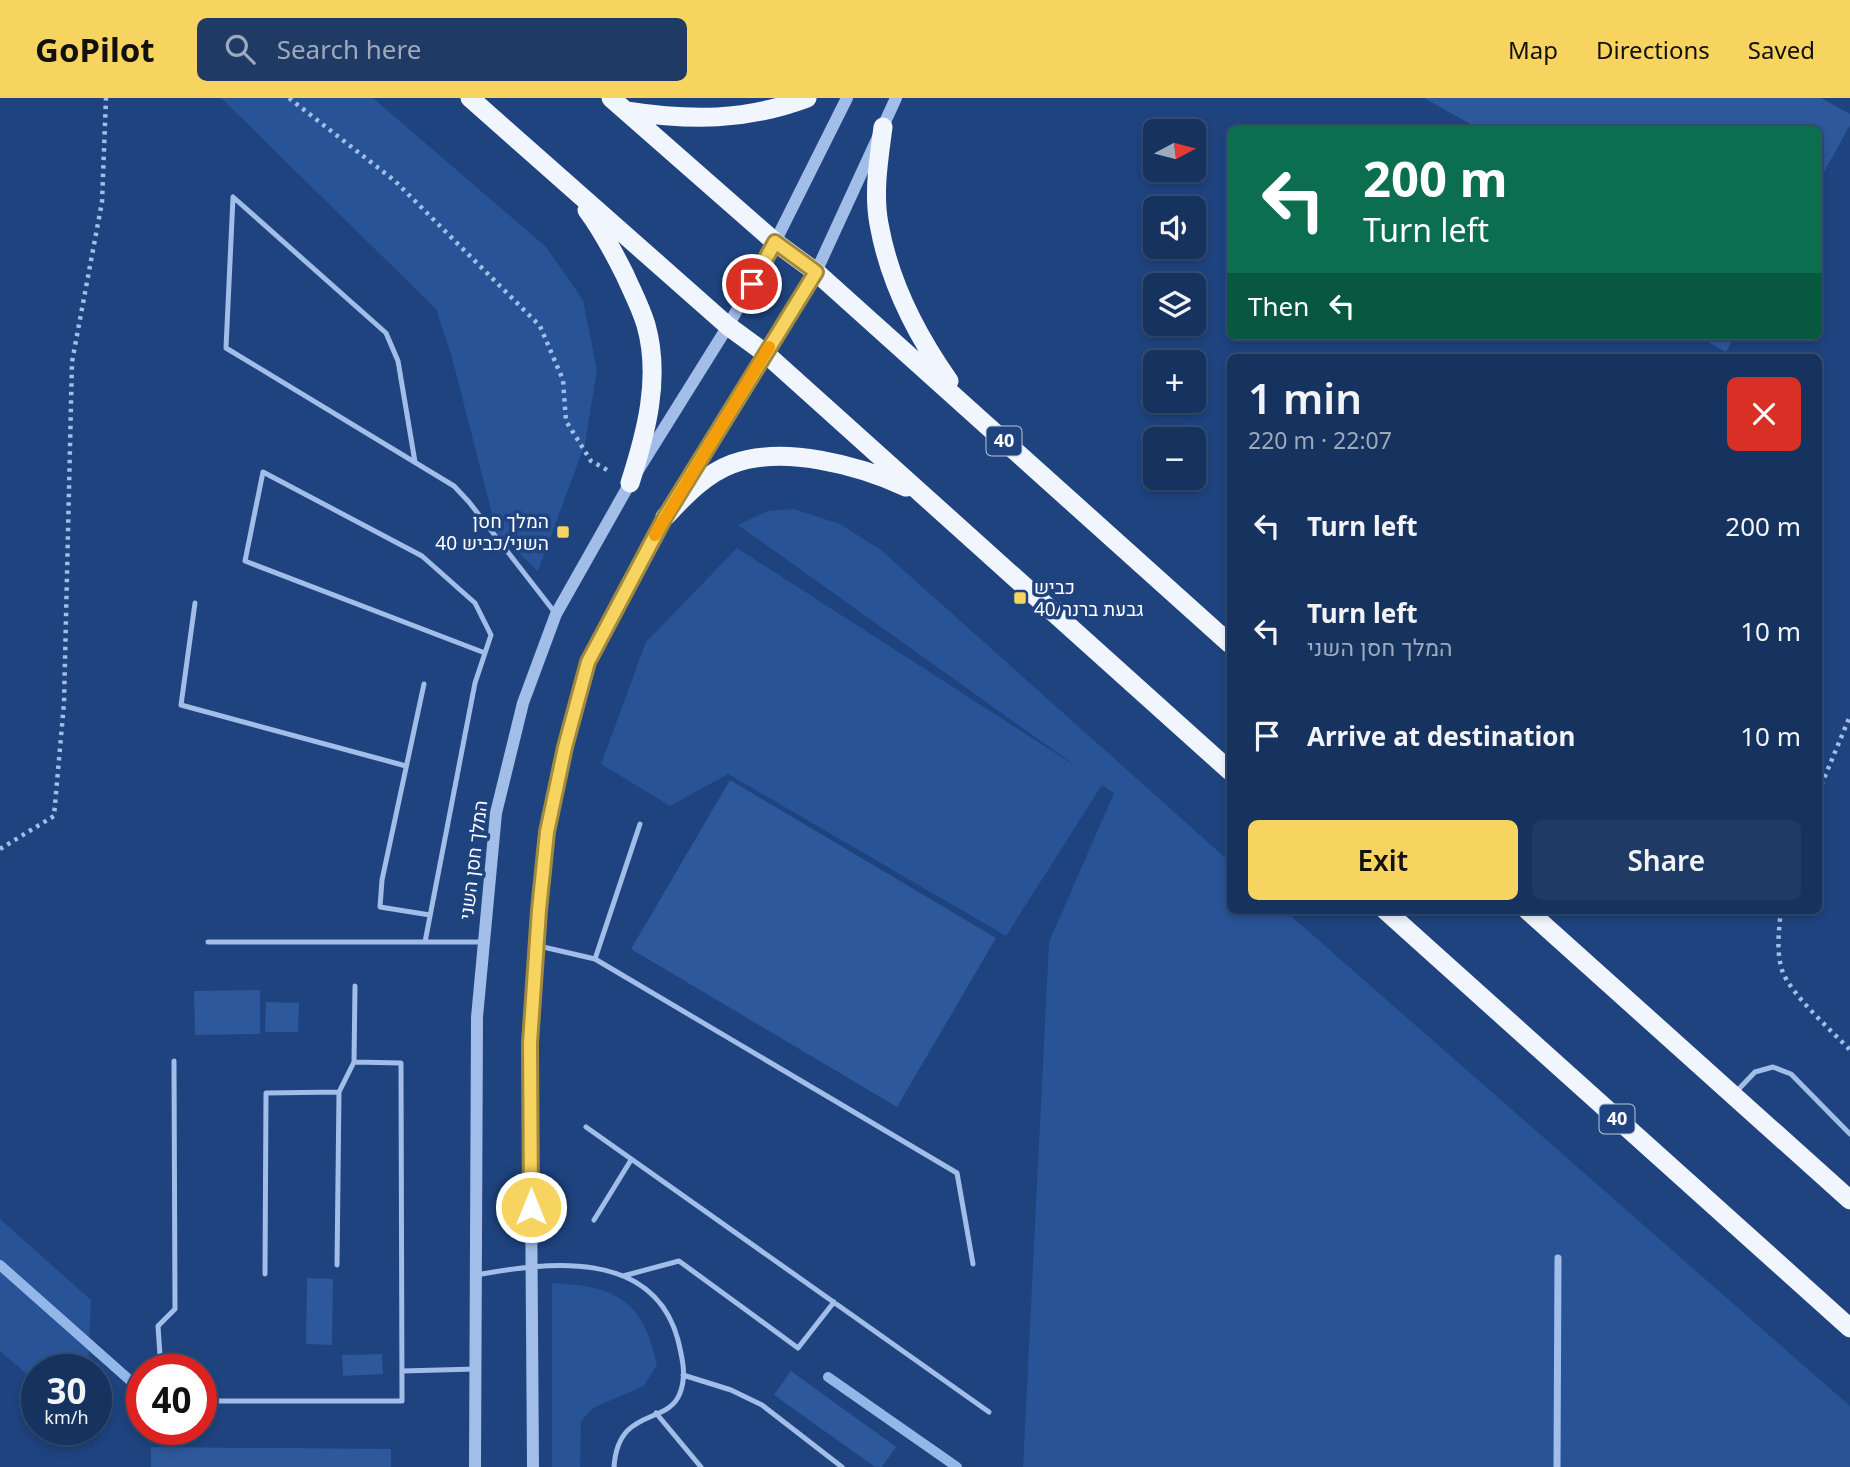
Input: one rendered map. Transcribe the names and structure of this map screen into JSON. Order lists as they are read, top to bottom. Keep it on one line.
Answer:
{"streets":{"highway":["40"],"street":["המלך חסן השני"]},"crossings":[["40","המלך חסן השני"]],"places":{"transit":["המלך חסן השני/כביש 40","כביש 40/גבעת ברנר"]},"north":"right","page":{"header":"GoPilot","search":"Search here","nav":["Map","Directions","Saved"],"map_buttons":["+","−"],"turn":["200 m","Turn left"],"then":"Then","heading":["1 min","220 m · 22:07"],"list":[{"name":"Turn left","value":"200 m"},{"name":"Turn left","note":"המלך חסן השני","value":"10 m"},{"name":"Arrive at destination","value":"10 m"}],"buttons":["Exit","Share"],"speed":"30 km/h","limit":"40"}}
